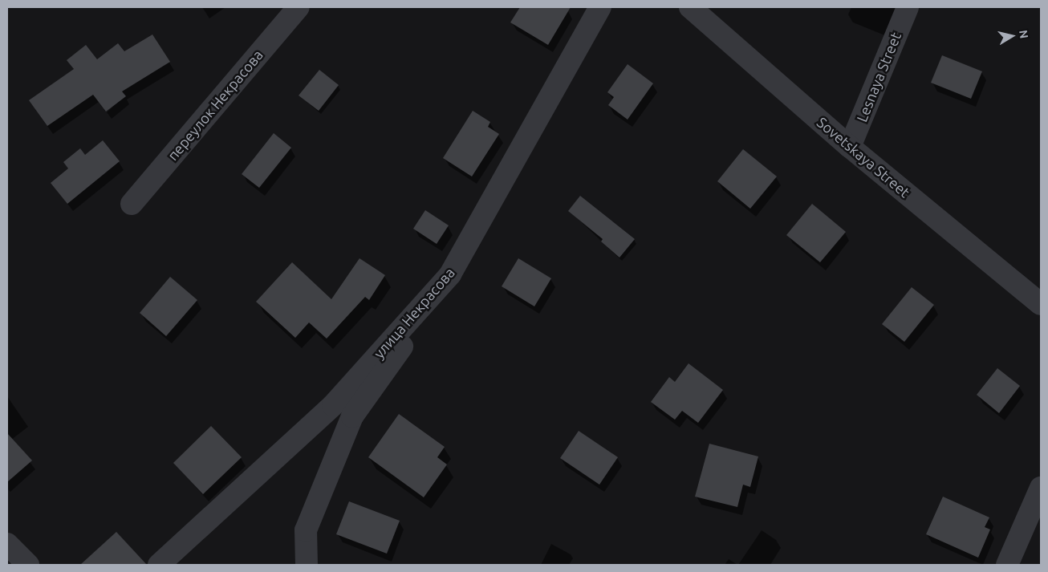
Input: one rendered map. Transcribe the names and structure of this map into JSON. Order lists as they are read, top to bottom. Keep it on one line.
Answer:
{"streets":{"street":["Lesnaya Street","переулок Некрасова","Sovetskaya Street","улица Некрасова"]},"crossings":[["Lesnaya Street","Sovetskaya Street"]],"north":"right"}
